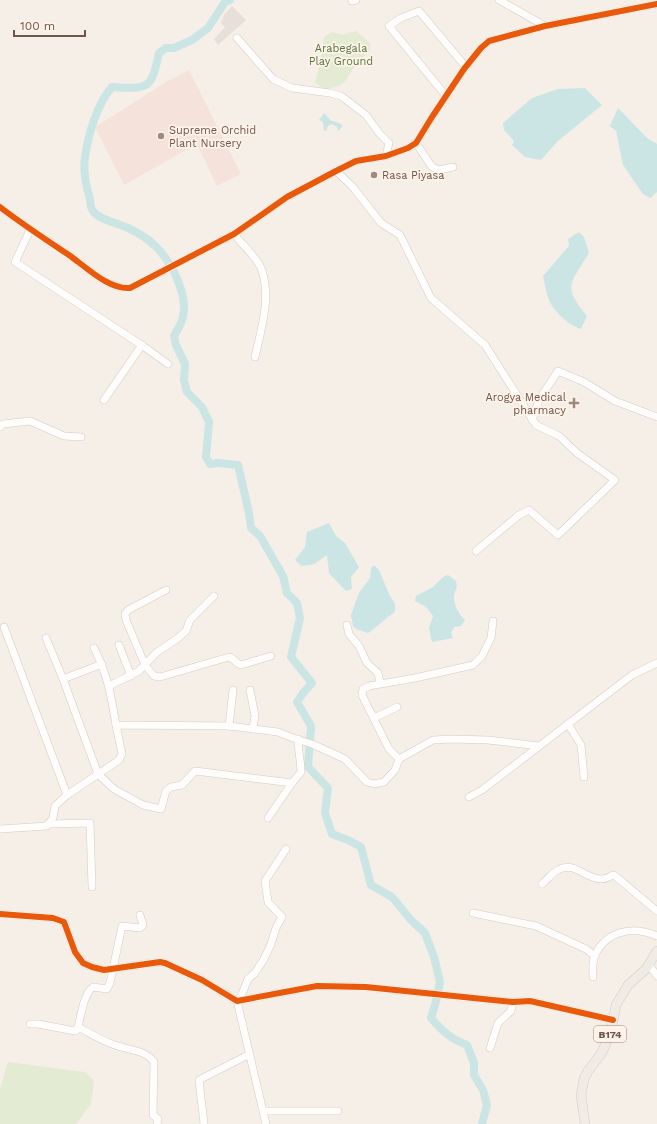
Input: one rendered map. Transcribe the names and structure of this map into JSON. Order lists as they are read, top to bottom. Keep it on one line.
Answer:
{"streets":{"main road":["B174"]},"parks":["Arabegala Play Ground"],"places":{"other":["Supreme Orchid Plant Nursery","Rasa Piyasa"],"health":["Arogya Medical pharmacy"]},"scale_bar":"100 m"}
